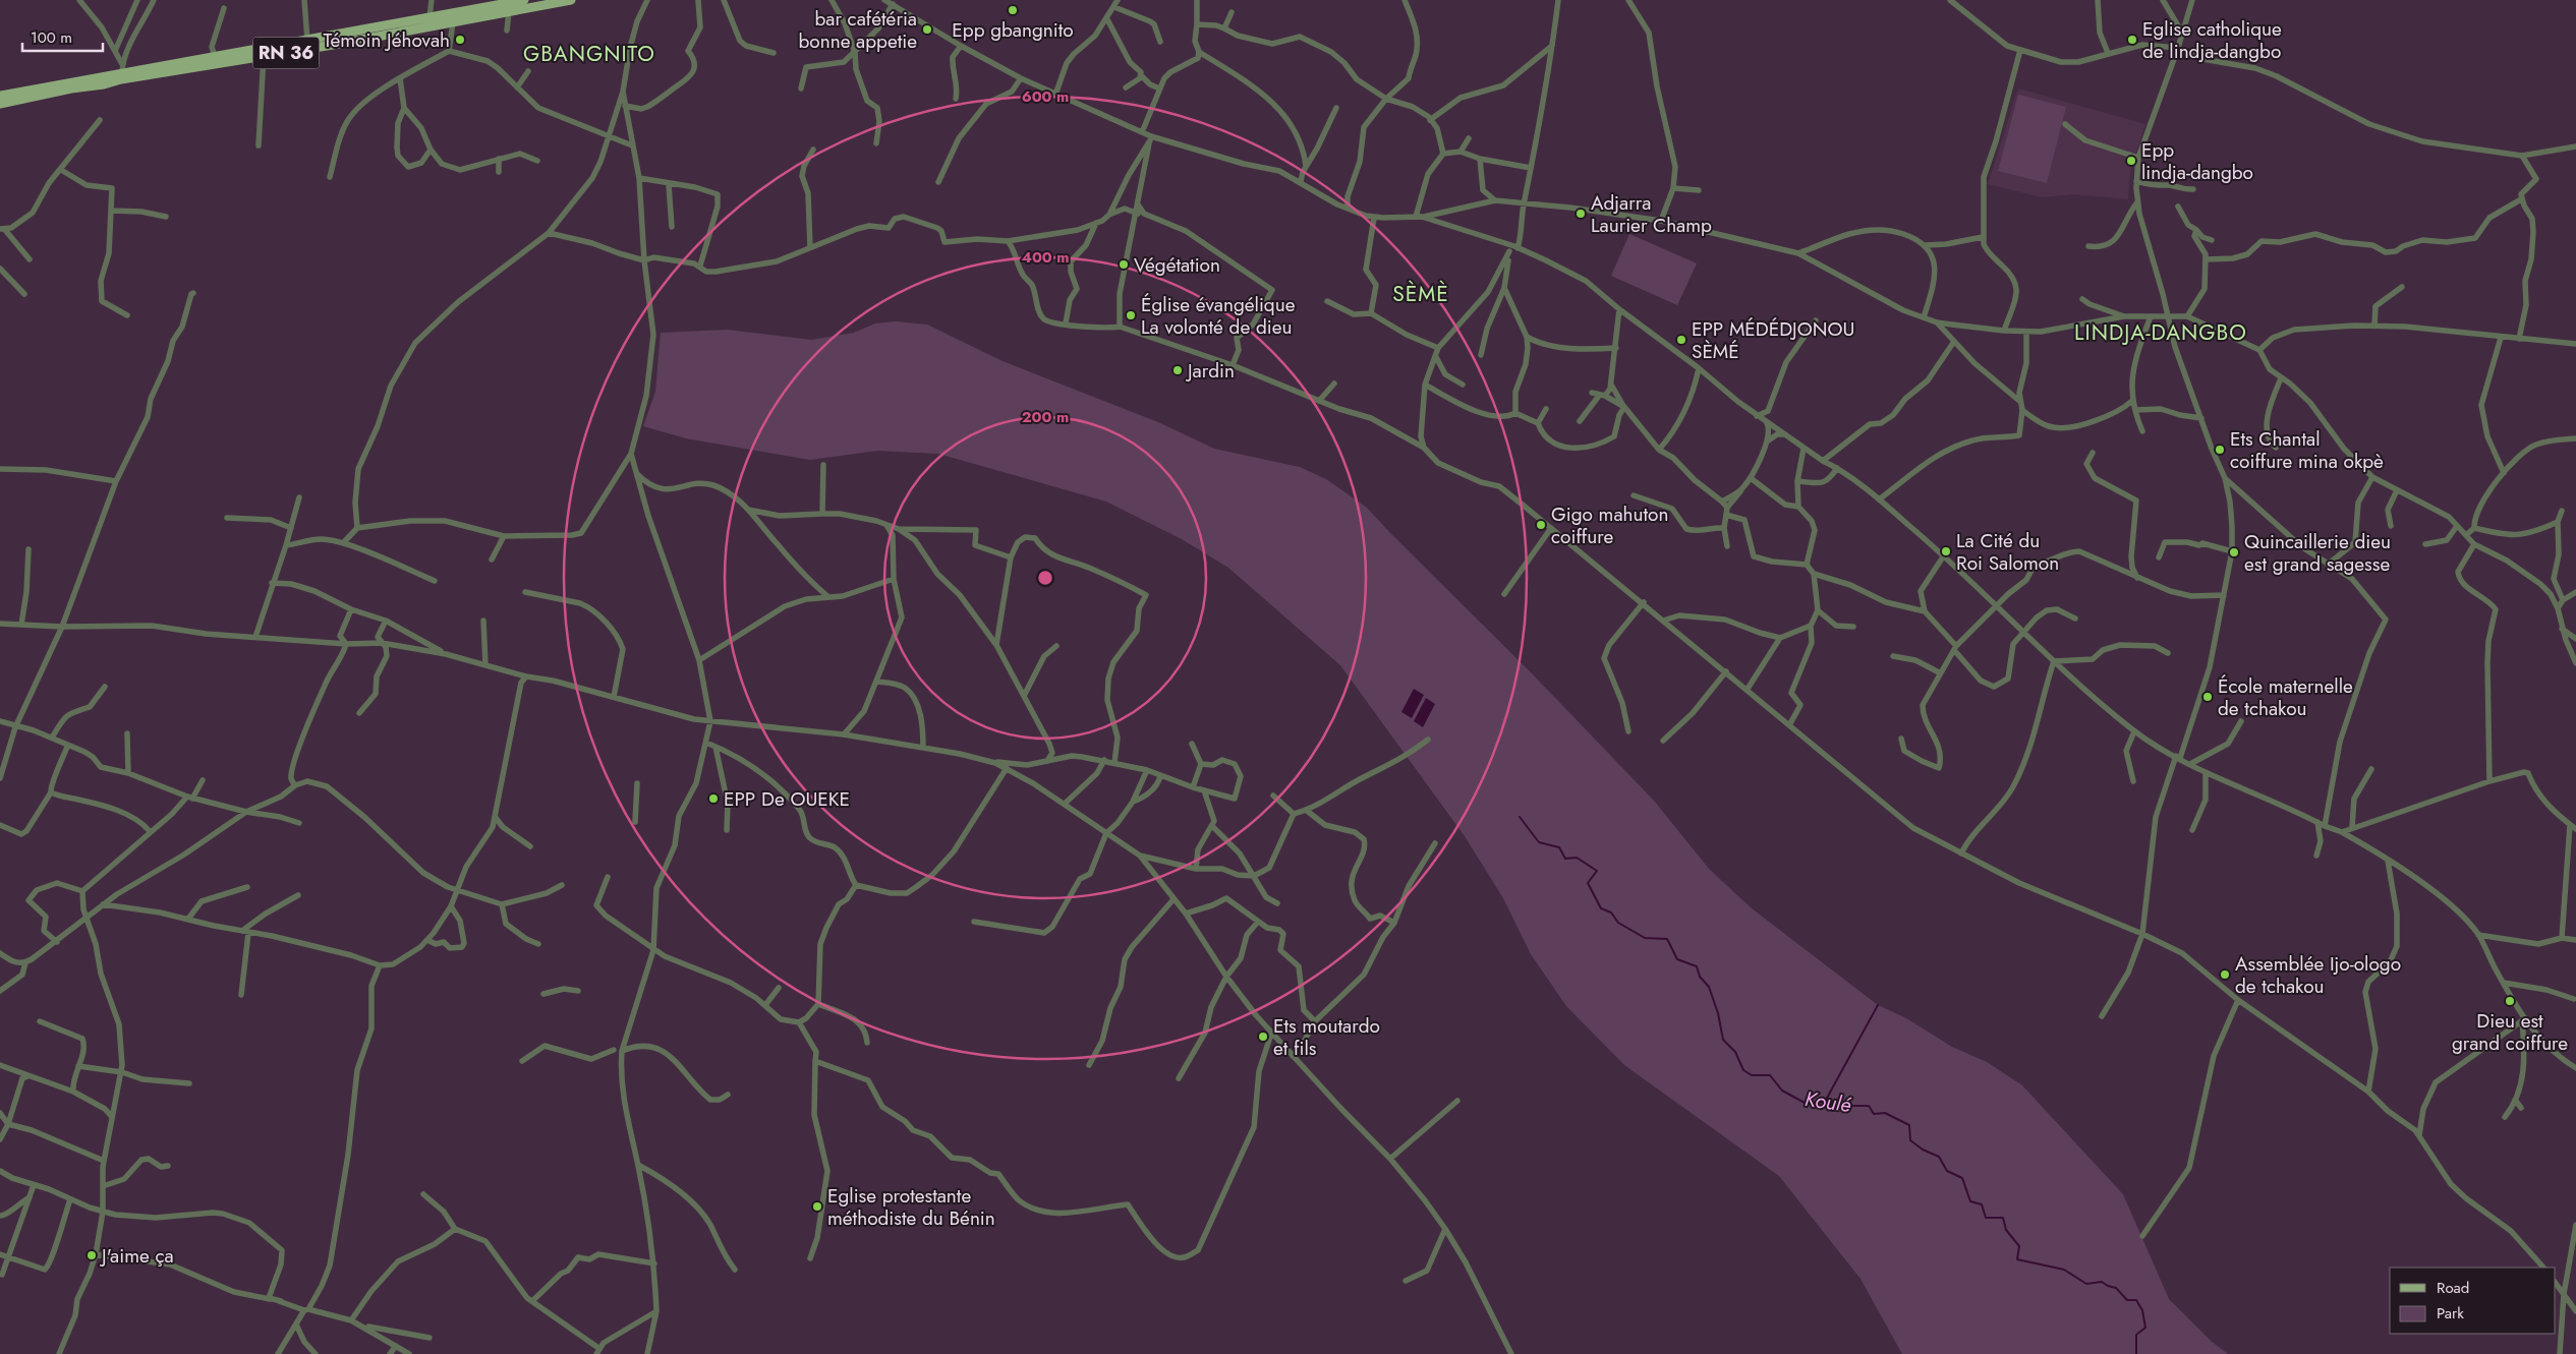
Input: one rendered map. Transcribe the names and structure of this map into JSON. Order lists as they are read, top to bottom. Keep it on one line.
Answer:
{"streets":{"main road":["RN 36"]},"districts":["GBANGNITO","SÈMÈ","LINDJA-DANGBO"],"water":["Koulé"],"places":["Epp gbangnito","bar cafétéria bonne appetie","Témoin Jéhovah","Eglise catholique de lindja-dangbo","Epp lindja-dangbo","Adjarra Laurier Champ","Végétation","Église évangélique La volonté de dieu","EPP MÉDÉDJONOU SÈMÉ","Jardin","Ets Chantal coiffure mina okpè","Gigo mahuton coiffure","La Cité du Roi Salomon","Quincaillerie dieu est grand sagesse","École maternelle de tchakou","EPP De OUEKE","Assemblée Ijo-ologo de tchakou","Dieu est grand coiffure","Ets moutardo et fils","Eglise protestante méthodiste du Bénin","J'aime ça"],"legend":["Road","Park"],"scale_bar":"100 m","rings":["600 m","400 m","200 m"]}
